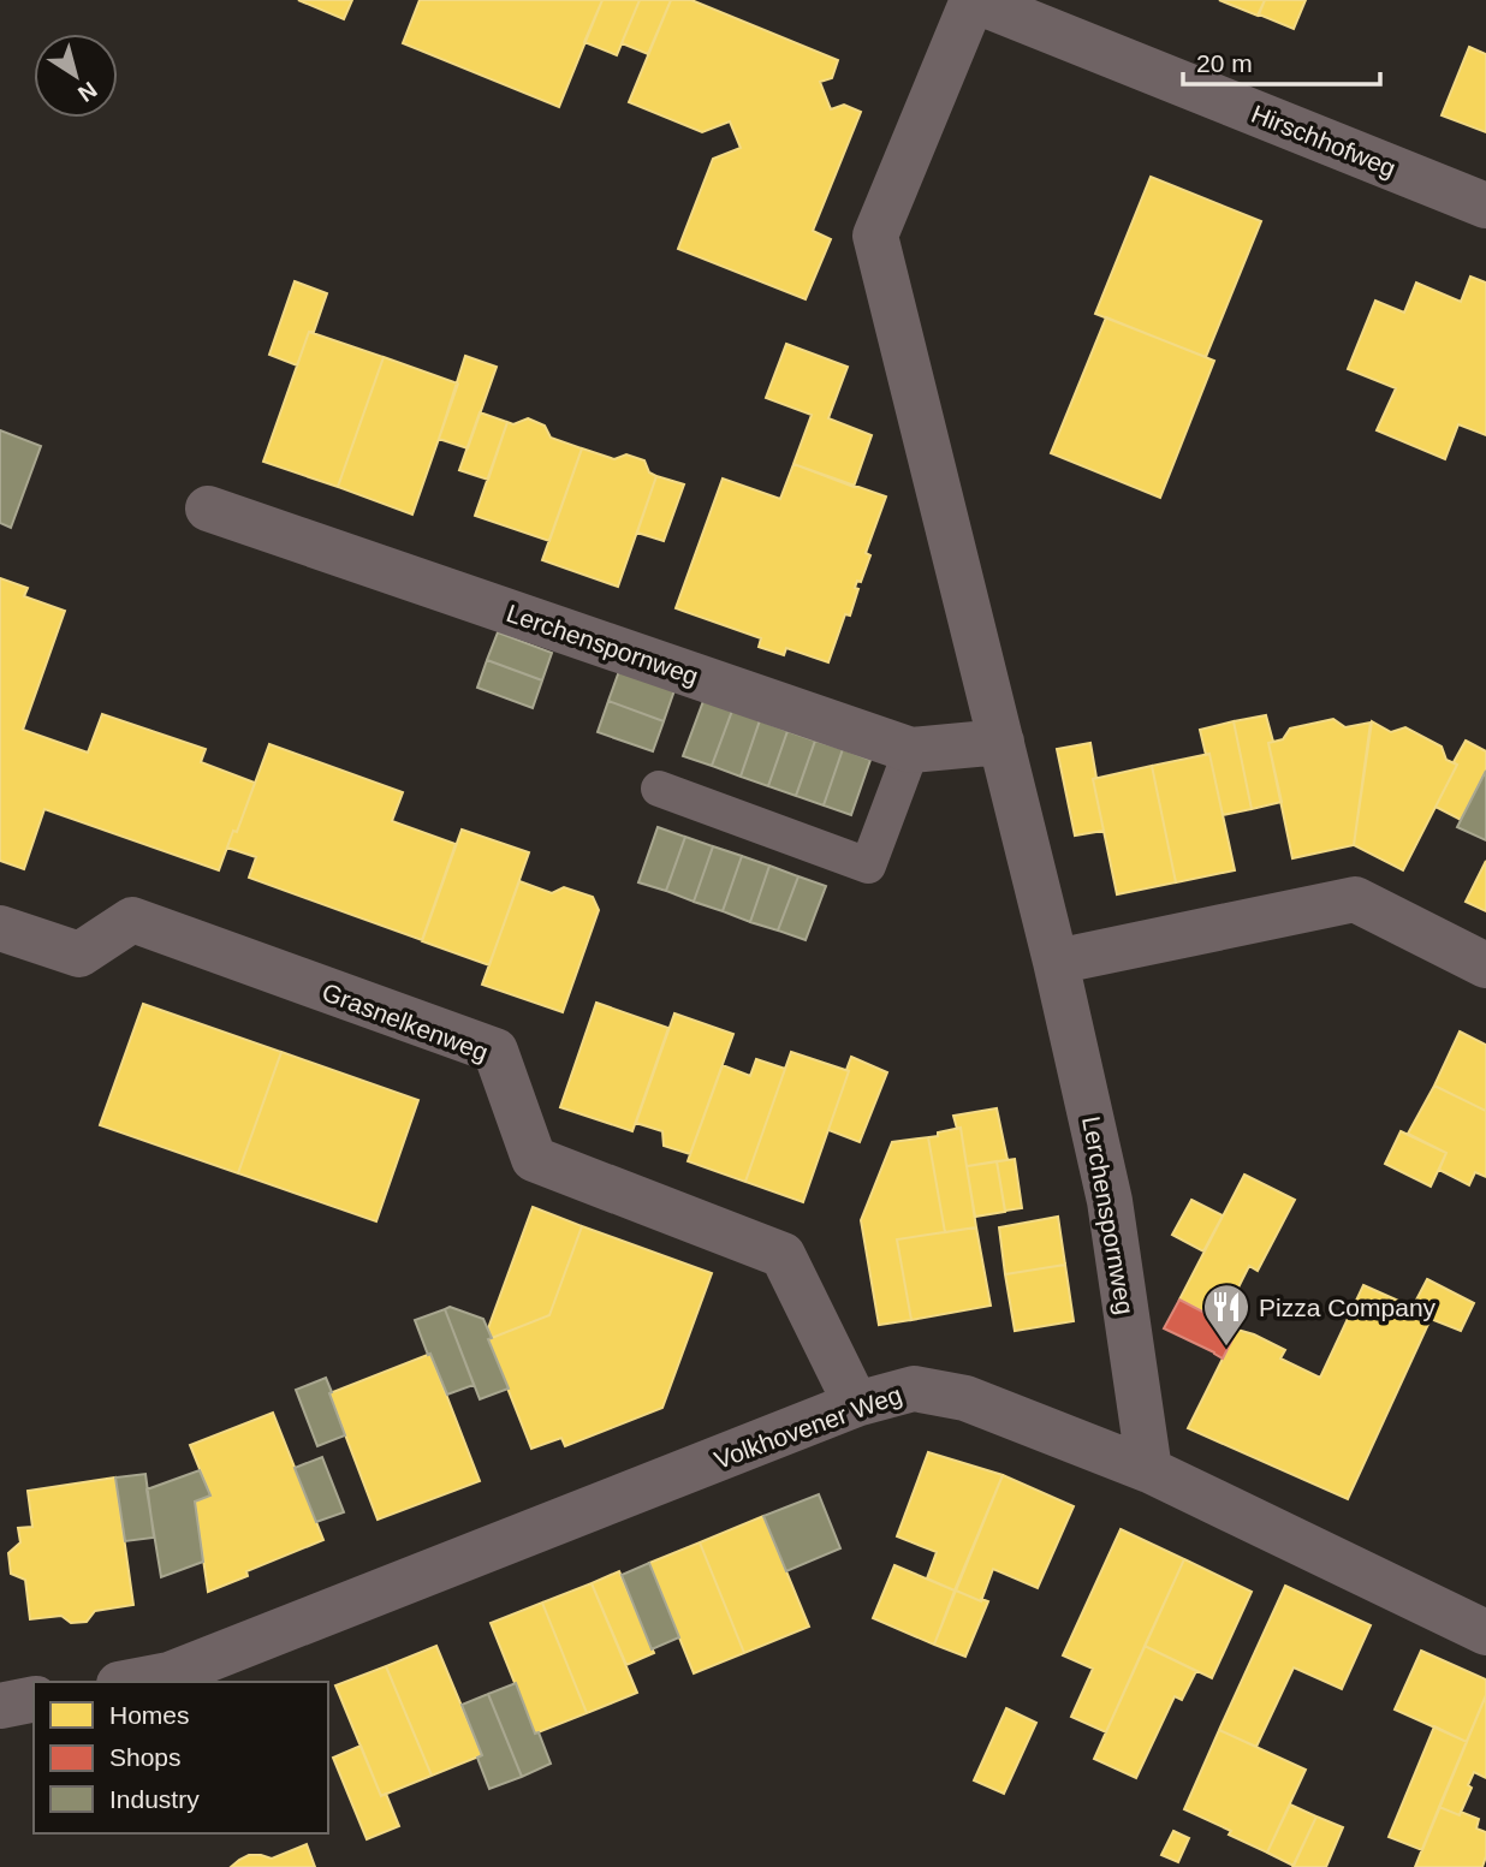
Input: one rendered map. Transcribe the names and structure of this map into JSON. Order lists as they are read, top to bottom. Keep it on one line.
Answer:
{"streets":{"street":["Hirschhofweg","Lerchenspornweg","Grasnelkenweg","Volkhovener Weg"]},"crossings":[["Hirschhofweg","Lerchenspornweg"],["Lerchenspornweg","Volkhovener Weg"],["Grasnelkenweg","Volkhovener Weg"]],"places":{"restaurant":["Pizza Company"]},"legend":["Homes","Shops","Industry"],"scale_bar":"20 m","north":"bottom right"}
